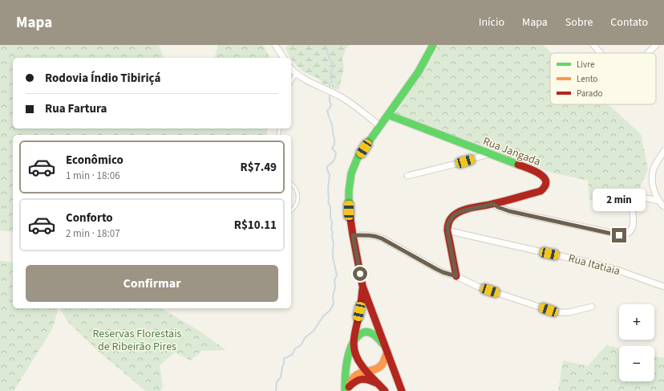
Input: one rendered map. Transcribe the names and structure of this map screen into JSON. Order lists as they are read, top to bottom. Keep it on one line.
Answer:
{"streets":{"main road":["Rua Jangada"],"street":["Rua Itatiaia"]},"crossings":[["Rua Jangada","Rua Itatiaia"]],"parks":["Reservas Florestais de Ribeirão Pires"],"legend":["Livre","Lento","Parado"],"page":{"header":"Mapa","nav":["Início","Mapa","Sobre","Contato"],"banner":["Rodovia Índio Tibiriçá","Rua Fartura"],"list":[{"name":"Econômico","note":"1 min · 18:06","value":"R$7.49"},{"name":"Conforto","note":"2 min · 18:07","value":"R$10.11"}],"bubble":"2 min","buttons":"Confirmar","map_buttons":["+","−"]}}
